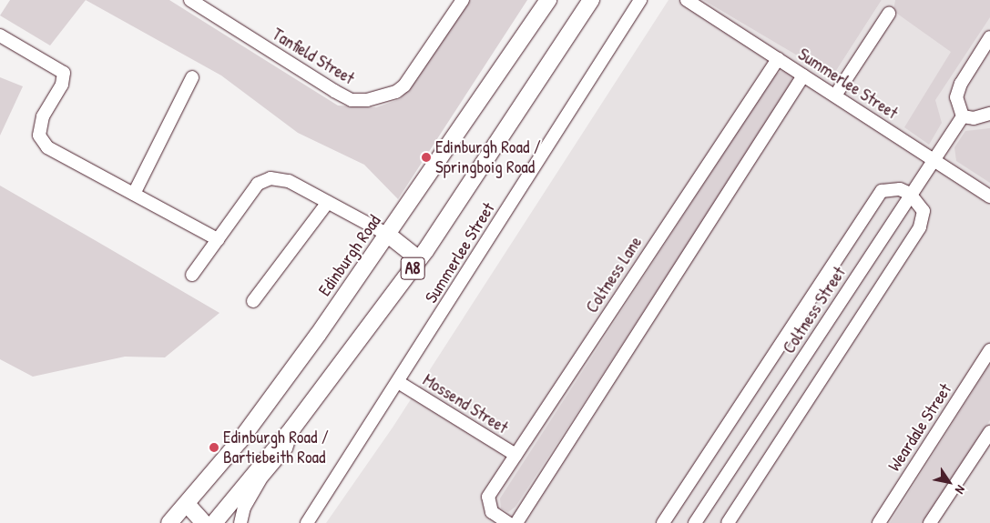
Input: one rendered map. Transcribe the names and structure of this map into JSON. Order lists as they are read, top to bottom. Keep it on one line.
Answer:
{"streets":{"main road":["Edinburgh Road","A8"],"street":["Tanfield Street","Summerlee Street","Coltness Lane","Coltness Street","Mossend Street","Weardale Street"]},"crossings":[["Summerlee Street","Coltness Lane"],["Summerlee Street","Coltness Street"],["Summerlee Street","Mossend Street"],["Coltness Lane","Mossend Street"]],"places":["Edinburgh Road / Springboig Road","Edinburgh Road / Bartiebeith Road"],"north":"bottom right"}
